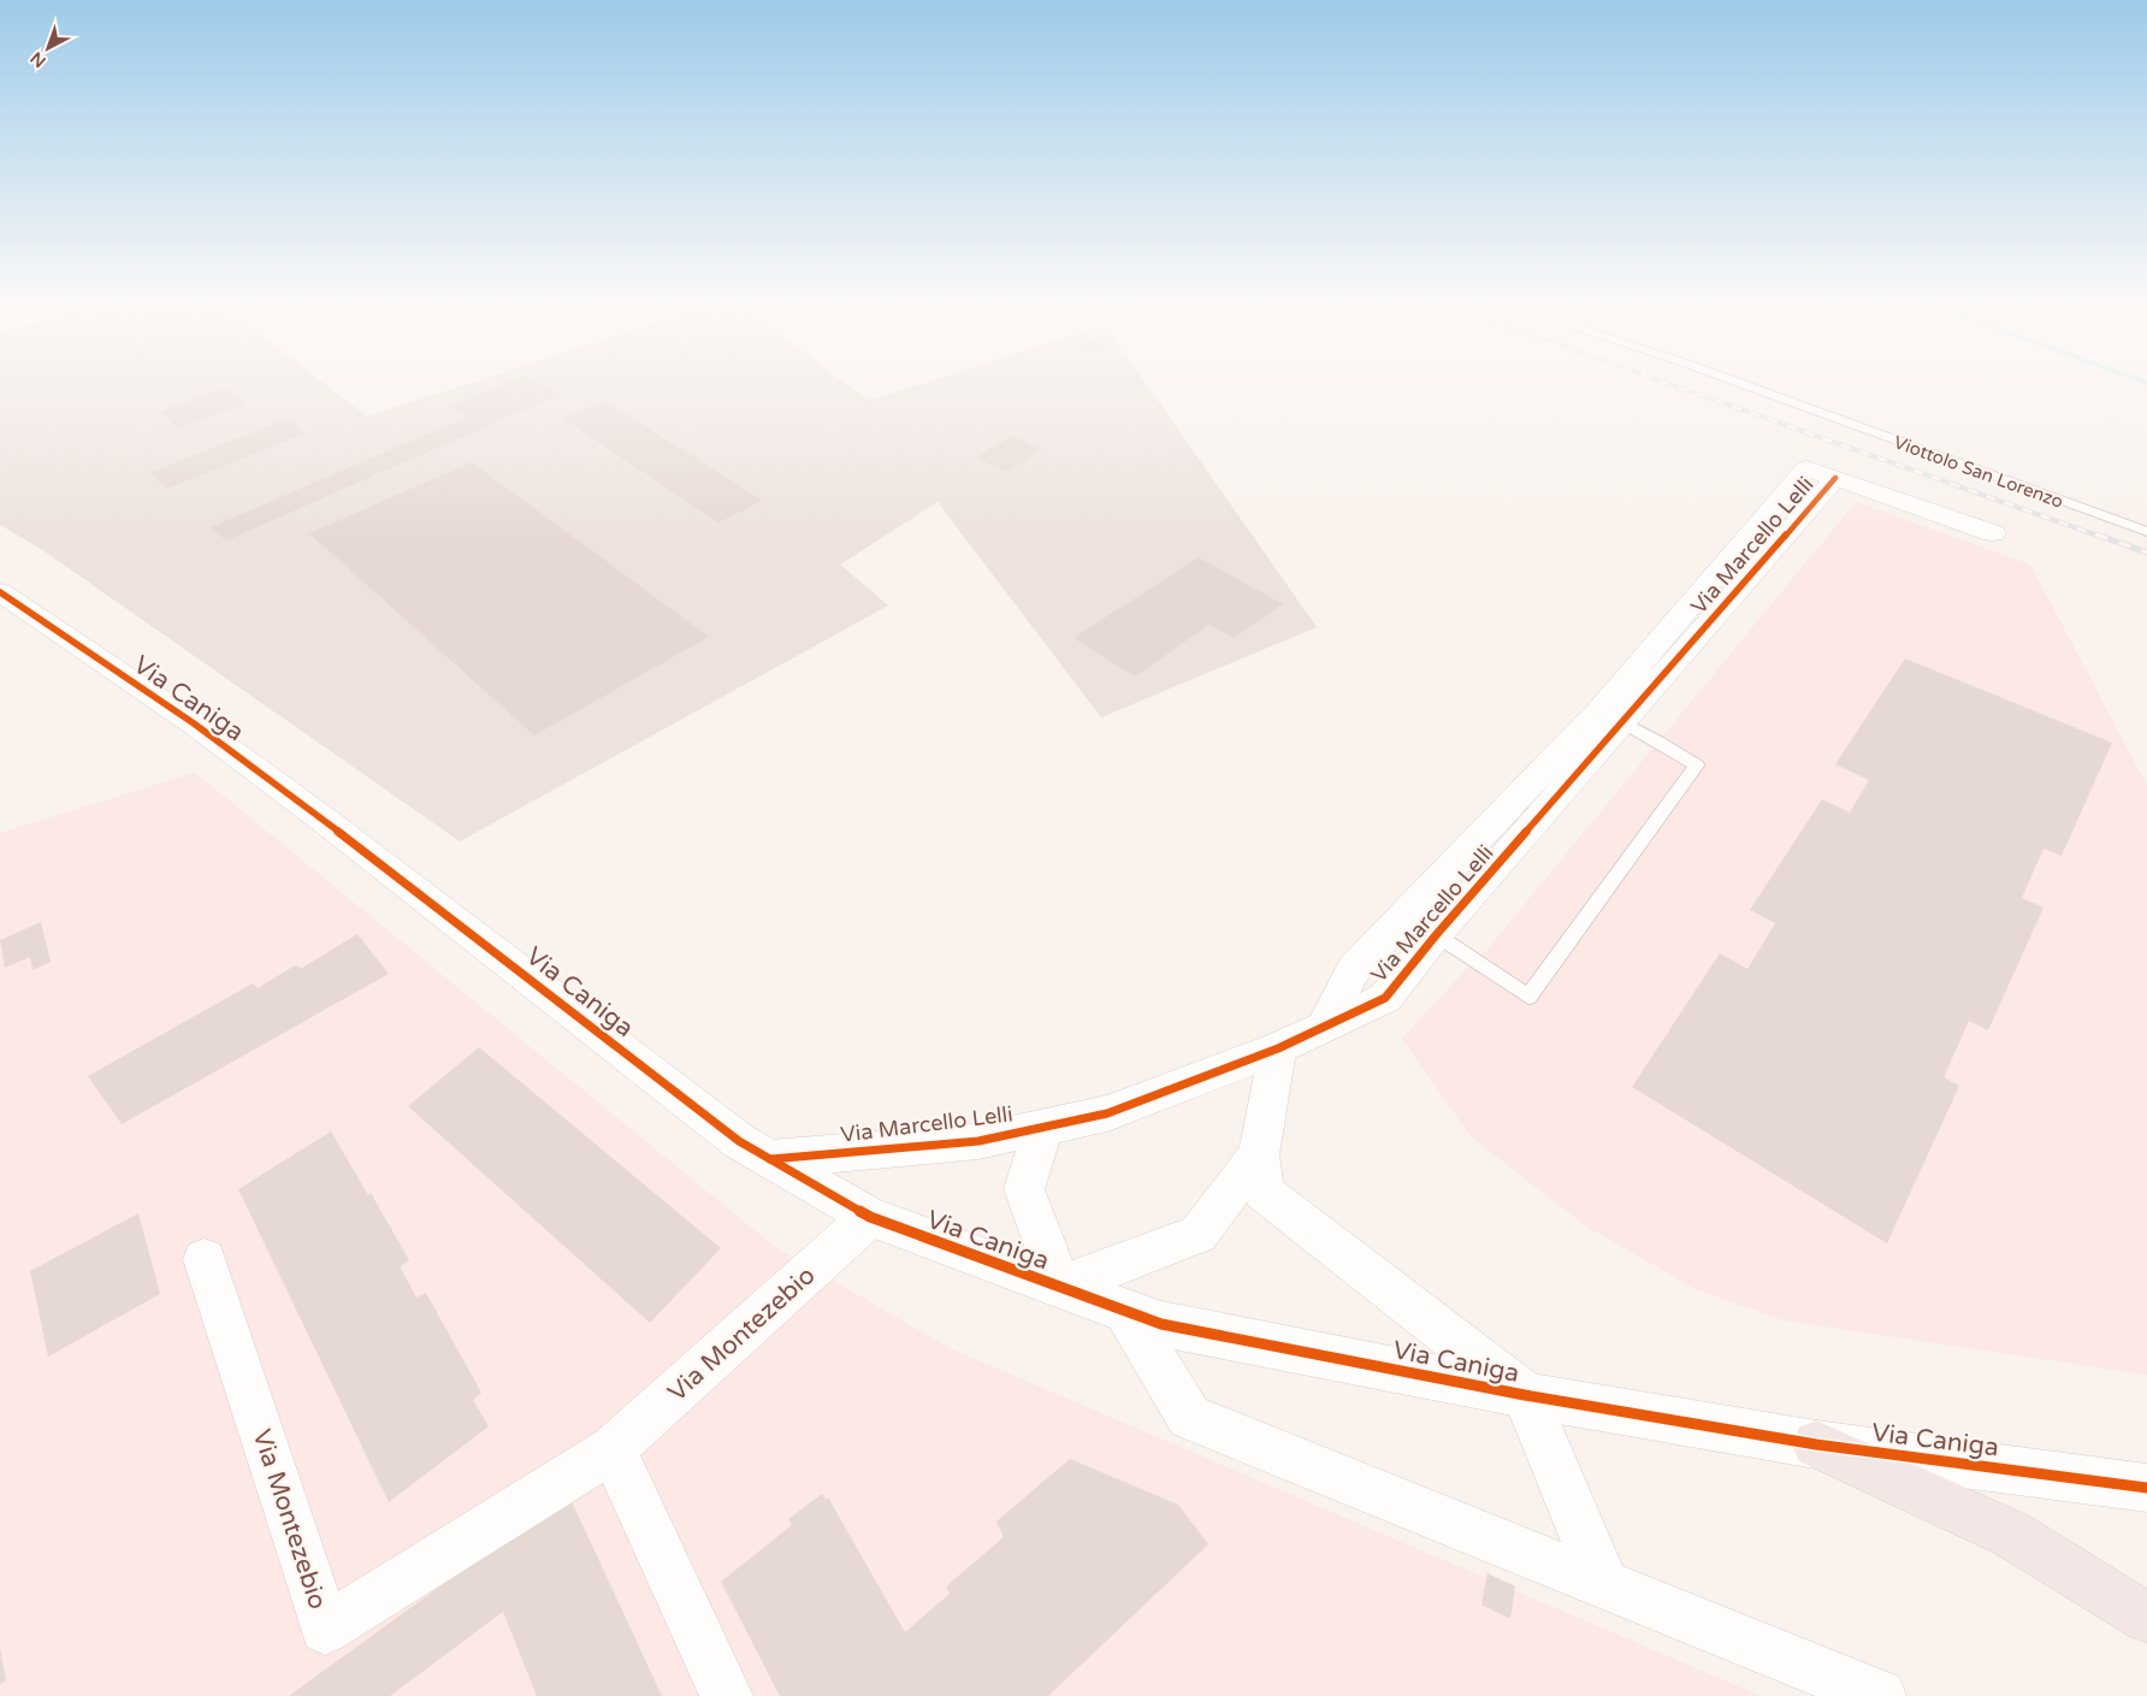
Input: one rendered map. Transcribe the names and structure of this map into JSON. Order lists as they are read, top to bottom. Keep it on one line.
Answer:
{"streets":{"street":["Via Marcello Lelli","Via Caniga","Via Montezebio"],"lane":["Viottolo San Lorenzo"]},"crossings":[["Via Marcello Lelli","Via Caniga"],["Via Caniga","Via Montezebio"]],"north":"bottom left"}
